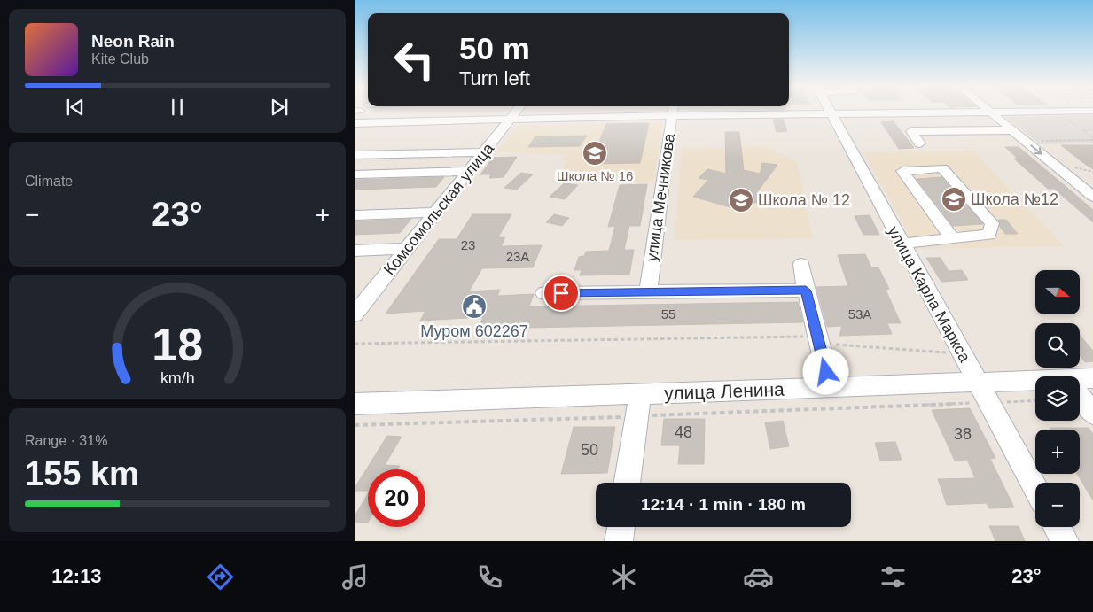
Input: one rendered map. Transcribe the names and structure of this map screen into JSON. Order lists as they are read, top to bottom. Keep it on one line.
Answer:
{"streets":{"street":["улица Мечникова","Комсомольская улица","улица Карла Маркса","улица Ленина"]},"crossings":[["улица Карла Маркса","улица Ленина"]],"places":{"school or university":["Школа № 16","Школа №12","Школа № 12"],"public building":["Муром 602267"]},"house_numbers":["23","23А","55","53А","48","38","50"],"north":"right","page":{"turn":["50 m","Turn left"],"song":["Neon Rain","Kite Club"],"tile":["Climate",["Range · 31%","155 km"]],"heat":["−","23°","+"],"map_buttons":["+","−"],"limit":"20","trip":"12:14 · 1 min · 180 m","tabs":["12:13","23°"],"gauge":["18","km/h"]}}
